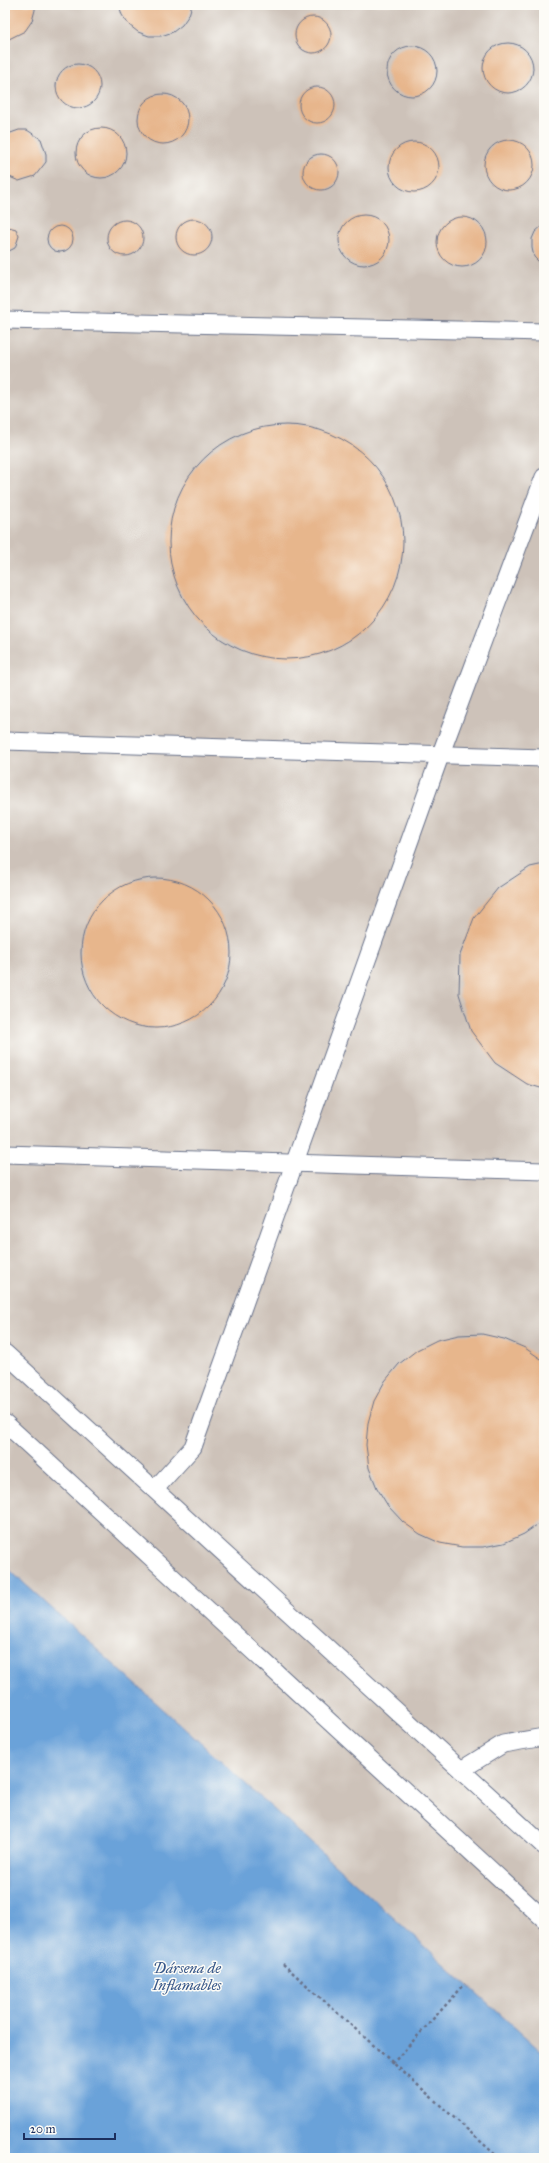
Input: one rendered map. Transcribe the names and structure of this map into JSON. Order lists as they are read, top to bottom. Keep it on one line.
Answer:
{"water":["Dársena de Inflamables"],"scale_bar":"20 m"}
